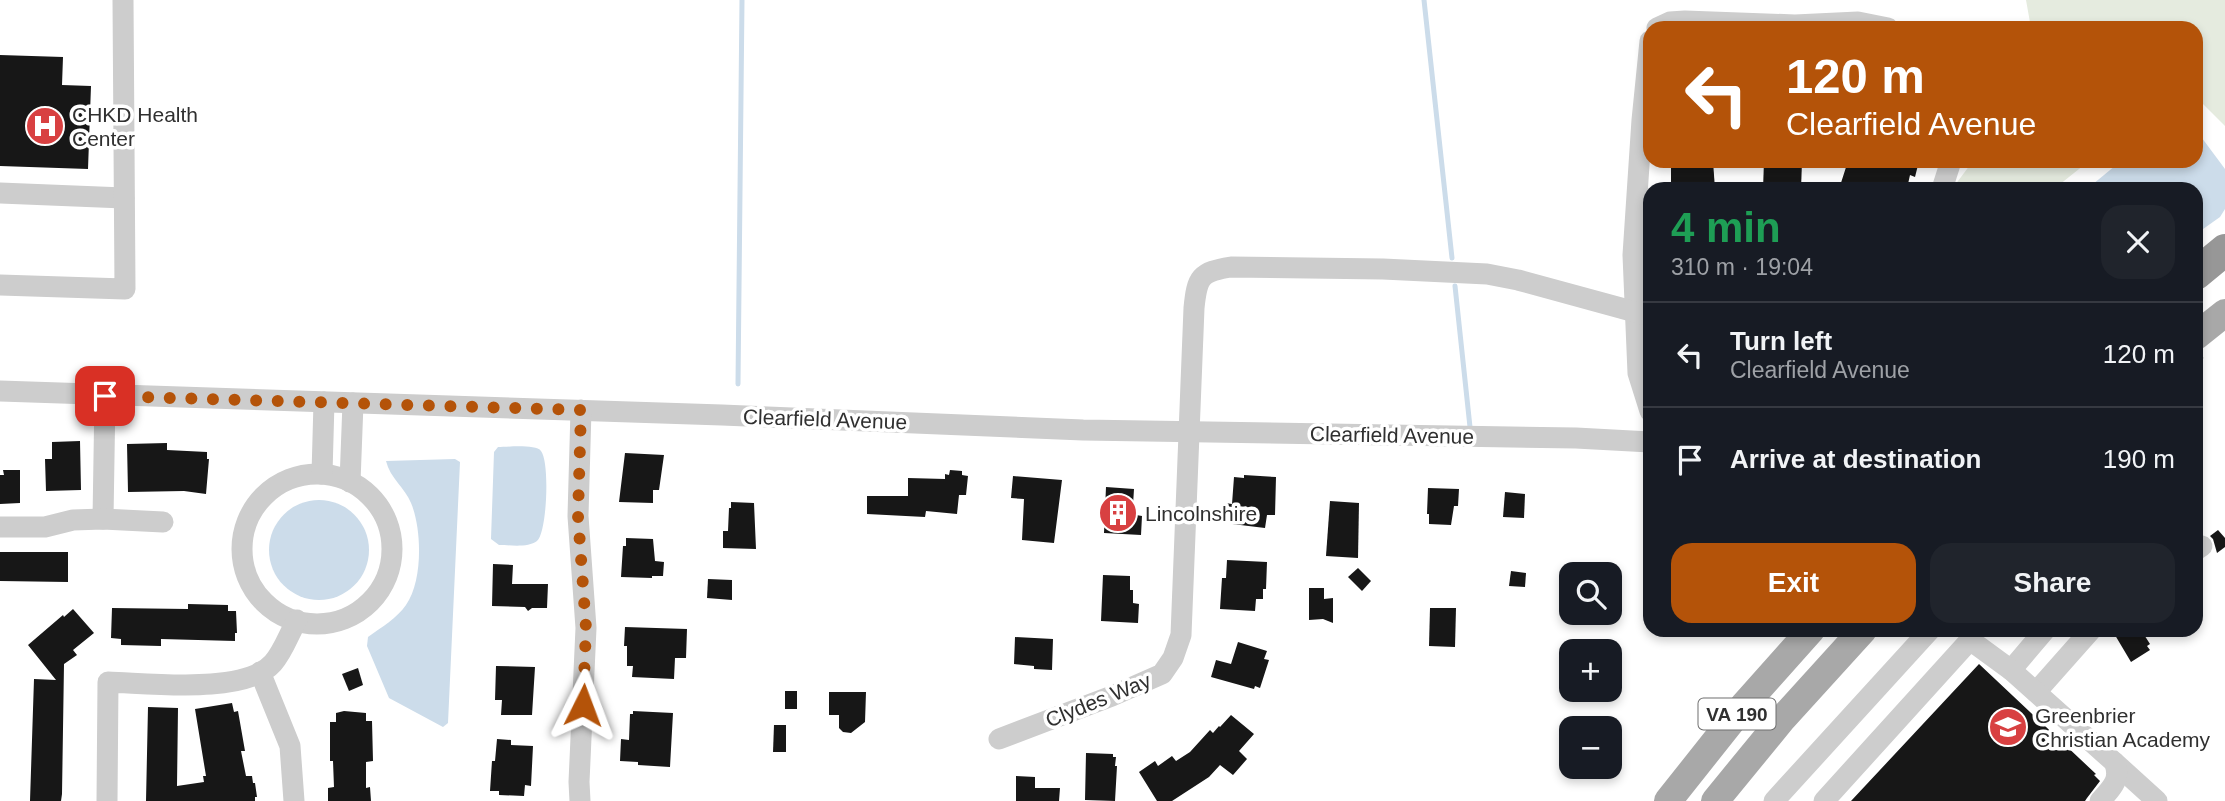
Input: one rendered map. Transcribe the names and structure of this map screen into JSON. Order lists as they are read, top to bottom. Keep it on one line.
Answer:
{"streets":{"main road":["VA 190"],"street":["Clearfield Avenue","Clydes Way"]},"crossings":[["Clearfield Avenue","Clydes Way"]],"places":{"hospital":["CHKD Health Center"],"building":["Lincolnshire"],"school or university":["Greenbrier Christian Academy"]},"page":{"turn":["120 m","Clearfield Avenue"],"heading":["4 min","310 m · 19:04"],"list":[{"name":"Turn left","note":"Clearfield Avenue","value":"120 m"},{"name":"Arrive at destination","value":"190 m"}],"buttons":["Exit","Share"],"map_buttons":["+","−"]}}
